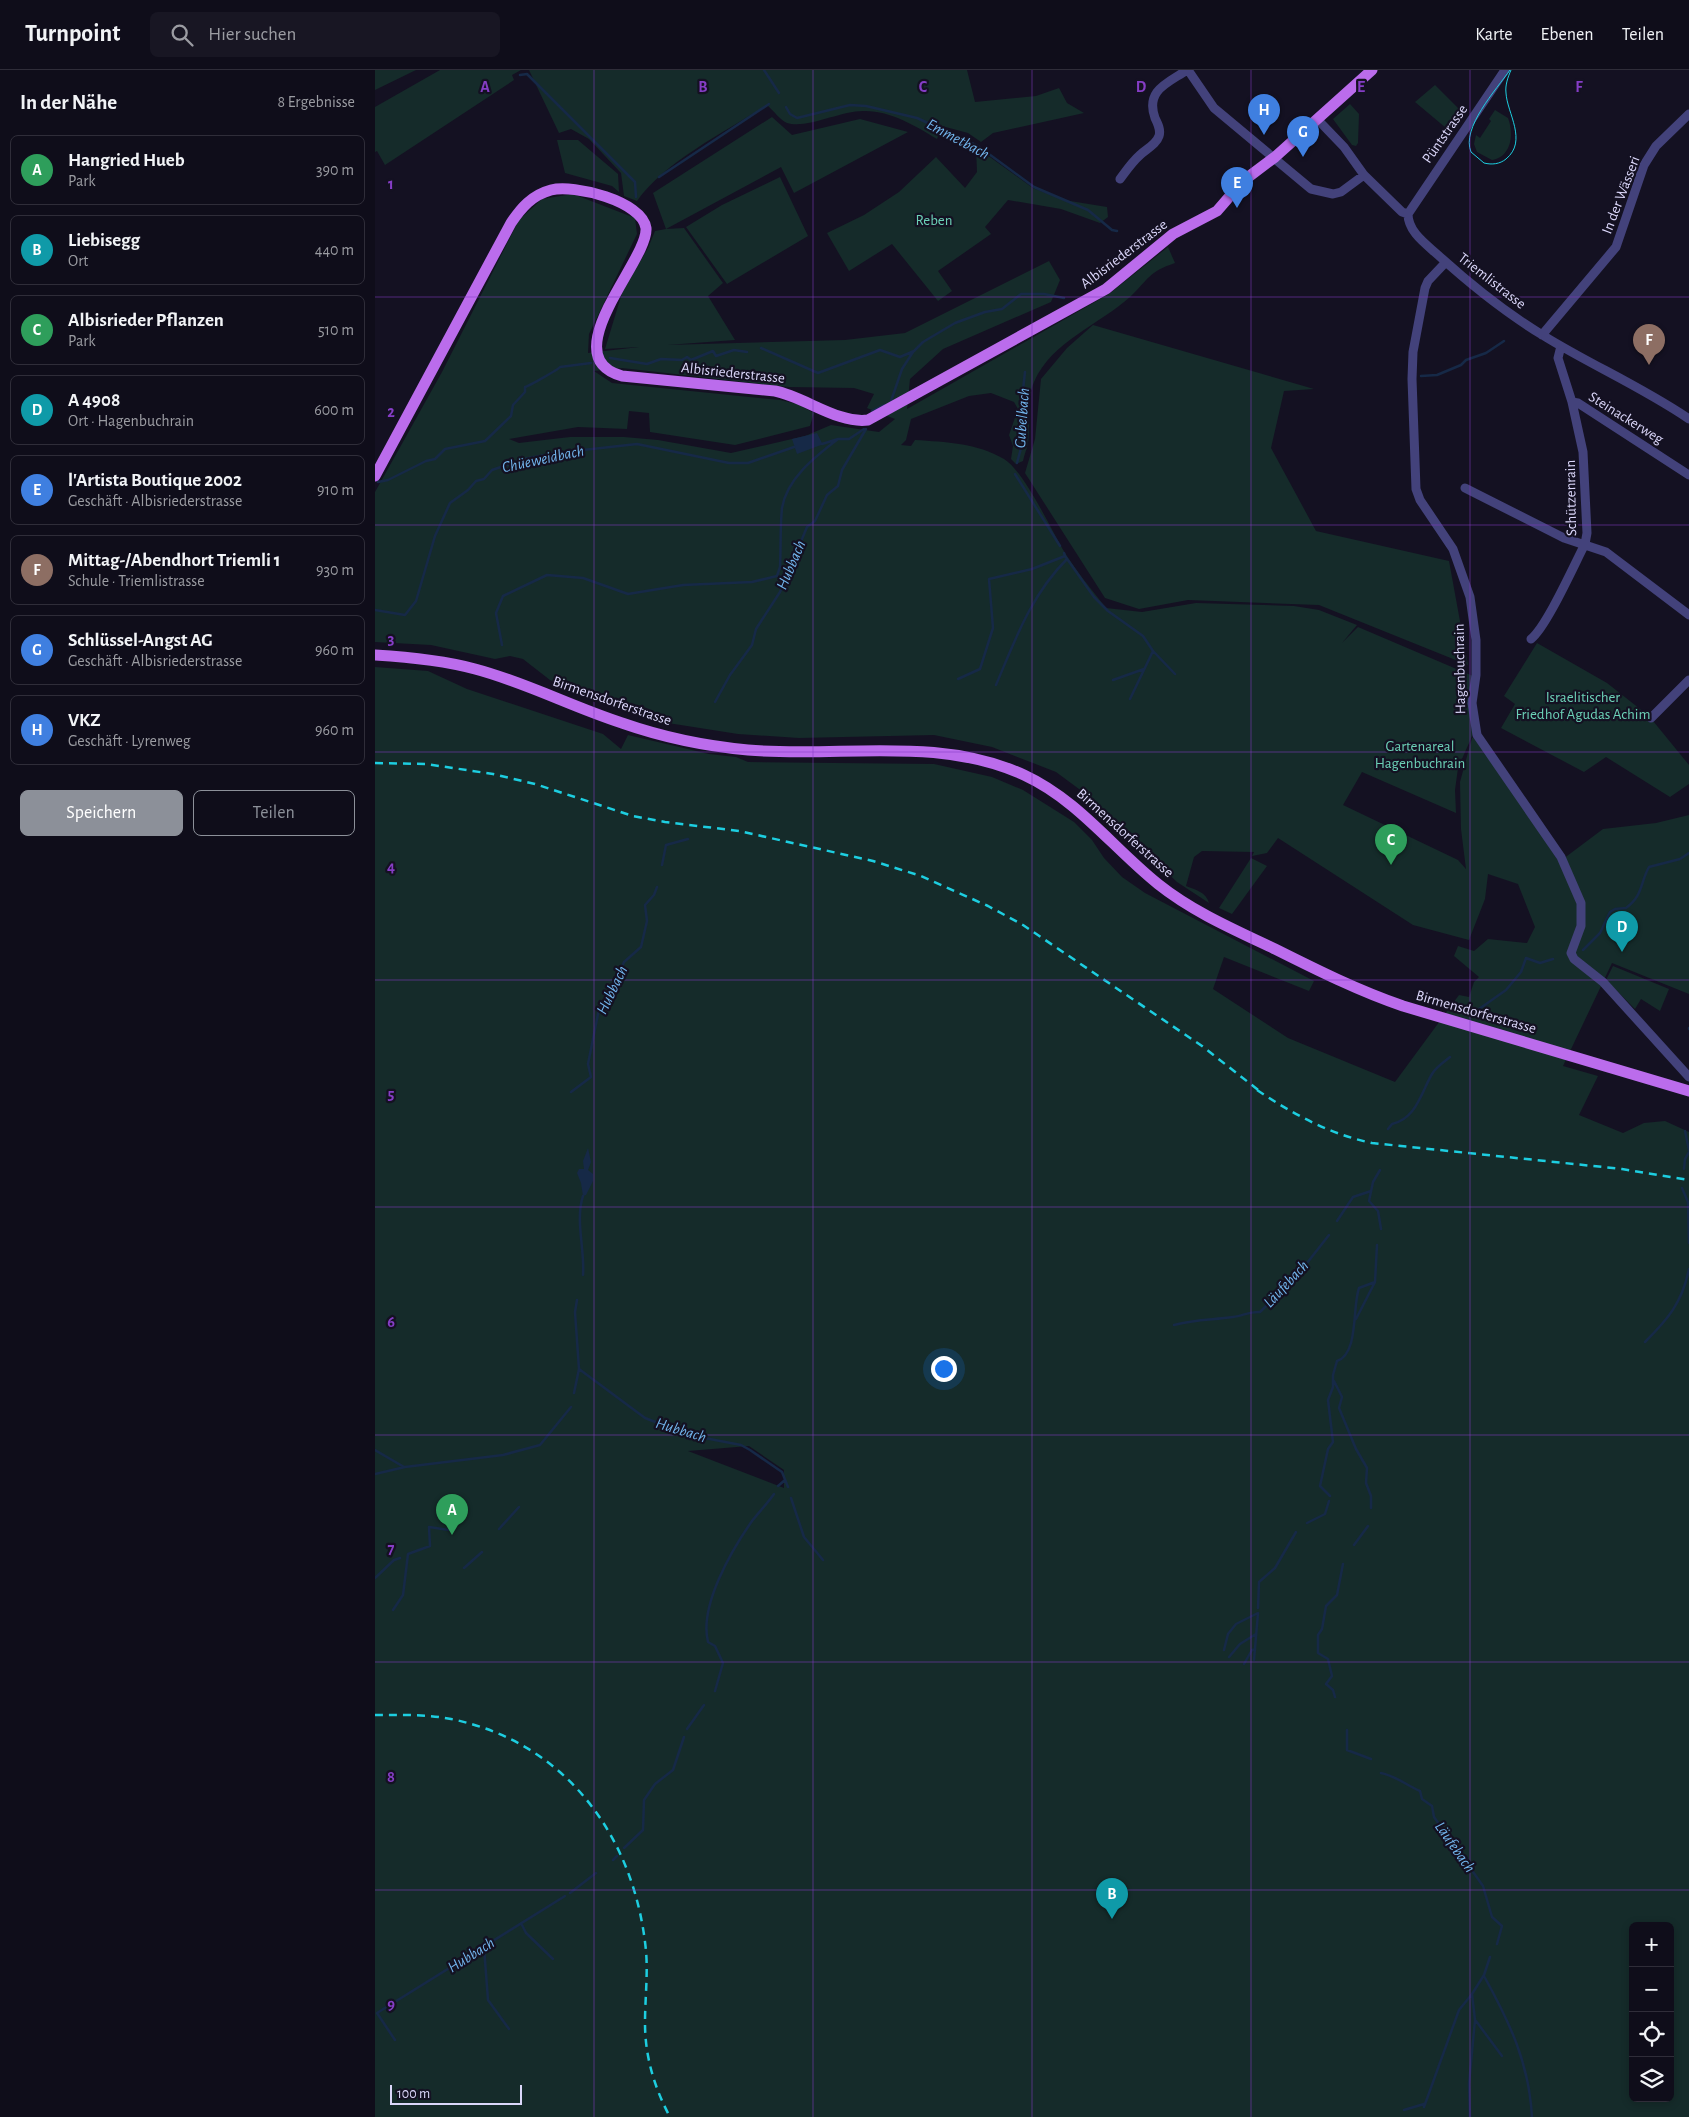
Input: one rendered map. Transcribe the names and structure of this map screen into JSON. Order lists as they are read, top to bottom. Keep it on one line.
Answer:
{"streets":{"main road":["Albisriederstrasse","Birmensdorferstrasse"],"street":["Püntstrasse","In der Wässeri","Triemlistrasse","Steinackerweg","Schützenrain","Hagenbuchrain"]},"crossings":[["Püntstrasse","Triemlistrasse"],["In der Wässeri","Triemlistrasse"],["Albisriederstrasse","Triemlistrasse"],["Triemlistrasse","Schützenrain"],["Triemlistrasse","Hagenbuchrain"],["Steinackerweg","Schützenrain"]],"water":["Emmetbach","Gubelbach","Chüeweidbach","Hubbach","Läufebach"],"parks":["Reben","Israelitischer Friedhof Agudas Achim","Gartenareal Hagenbuchrain"],"scale_bar":"100 m","page":{"header":"Turnpoint","search":"Hier suchen","nav":["Karte","Ebenen","Teilen"],"heading":["In der Nähe","8 Ergebnisse"],"pins":["H","G","E","F","C","D","A","B"],"list":[{"mark":"A","name":"Hangried Hueb","note":"Park","value":"390 m"},{"mark":"B","name":"Liebisegg","note":"Ort","value":"440 m"},{"mark":"C","name":"Albisrieder Pflanzen","note":"Park","value":"510 m"},{"mark":"D","name":"A 4908","note":"Ort · Hagenbuchrain","value":"600 m"},{"mark":"E","name":"l'Artista Boutique 2002","note":"Geschäft · Albisriederstrasse","value":"910 m"},{"mark":"F","name":"Mittag-/Abendhort Triemli 1","note":"Schule · Triemlistrasse","value":"930 m"},{"mark":"G","name":"Schlüssel-Angst AG","note":"Geschäft · Albisriederstrasse","value":"960 m"},{"mark":"H","name":"VKZ","note":"Geschäft · Lyrenweg","value":"960 m"}],"buttons":["Speichern","Teilen"],"map_buttons":["+","−"],"scale":"100 m"},"grid":{"columns":["A","B","C","D","E","F"],"rows":["1","2","3","4","5","6","7","8","9"]}}
